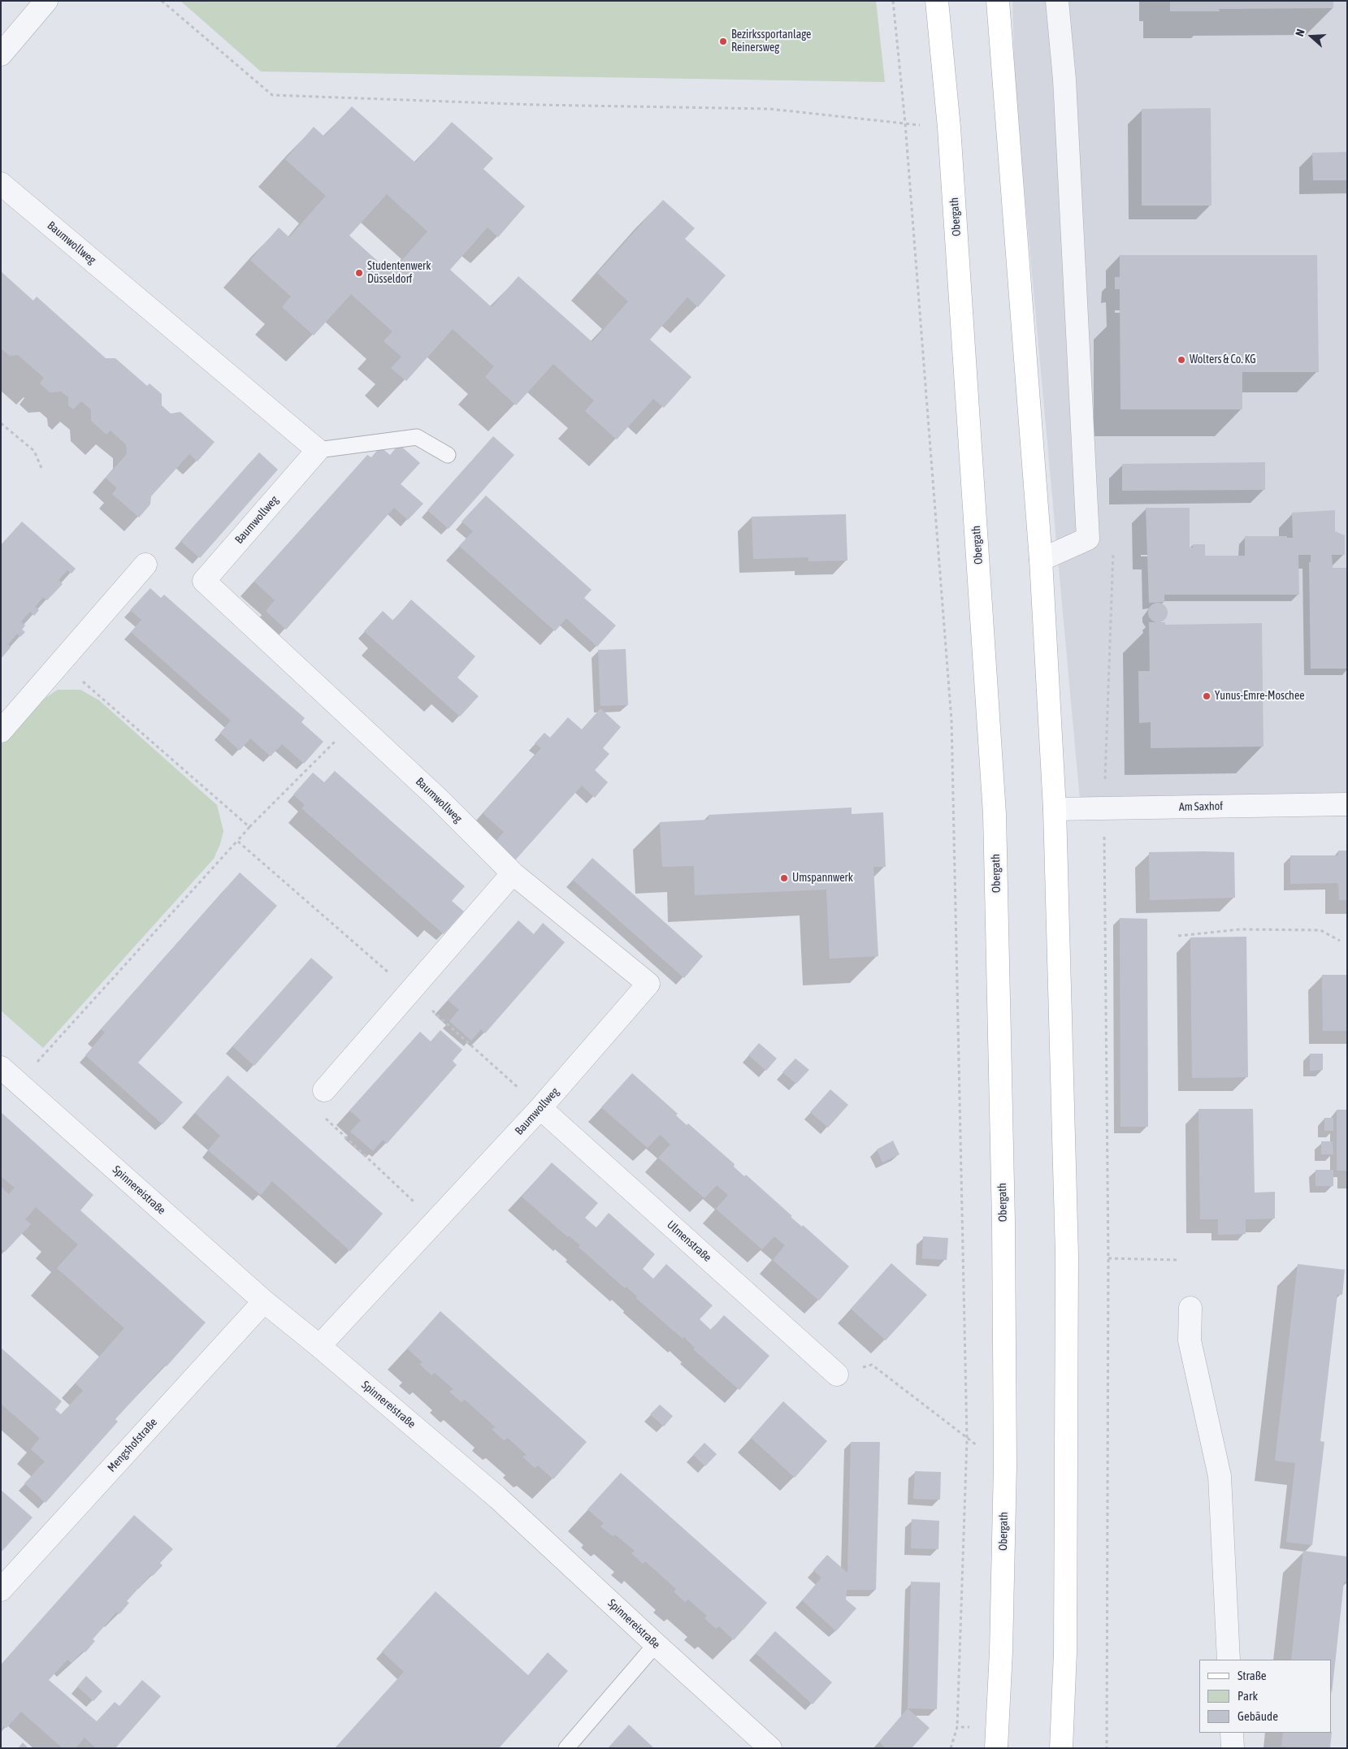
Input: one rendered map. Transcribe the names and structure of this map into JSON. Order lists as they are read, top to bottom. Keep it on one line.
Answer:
{"streets":{"main road":["Obergath"],"street":["Baumwollweg","Am Saxhof","Spinnereistraße","Ulmenstraße","Mengshofstraße"]},"crossings":[["Baumwollweg","Spinnereistraße"],["Baumwollweg","Ulmenstraße"],["Spinnereistraße","Mengshofstraße"]],"places":["Bezirkssportanlage Reinersweg","Studentenwerk Düsseldorf","Wolters & Co. KG","Yunus-Emre-Moschee","Umspannwerk"],"legend":["Straße","Park","Gebäude"],"north":"left"}
